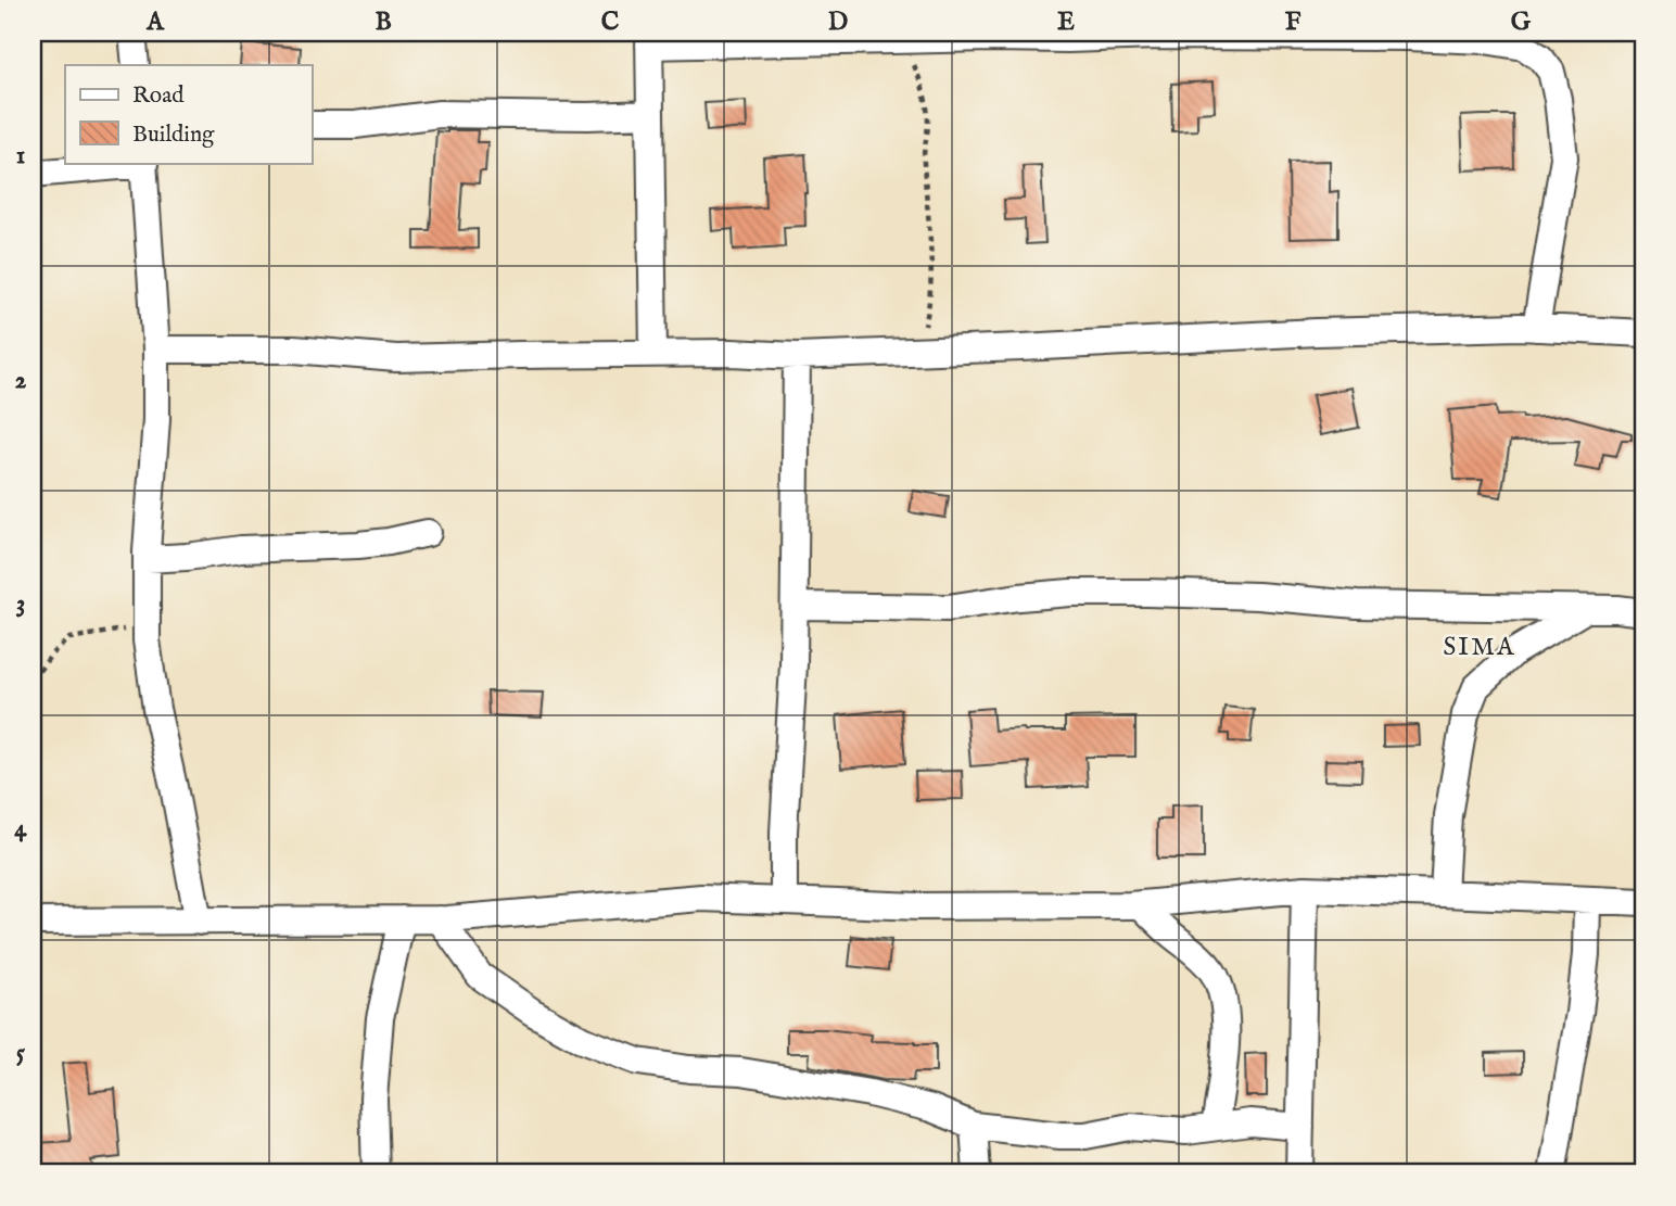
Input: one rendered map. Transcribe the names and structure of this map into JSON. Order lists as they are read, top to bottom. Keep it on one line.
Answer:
{"districts":["SIMA"],"legend":["Road","Building"],"grid":{"columns":["A","B","C","D","E","F","G"],"rows":["1","2","3","4","5"]}}
